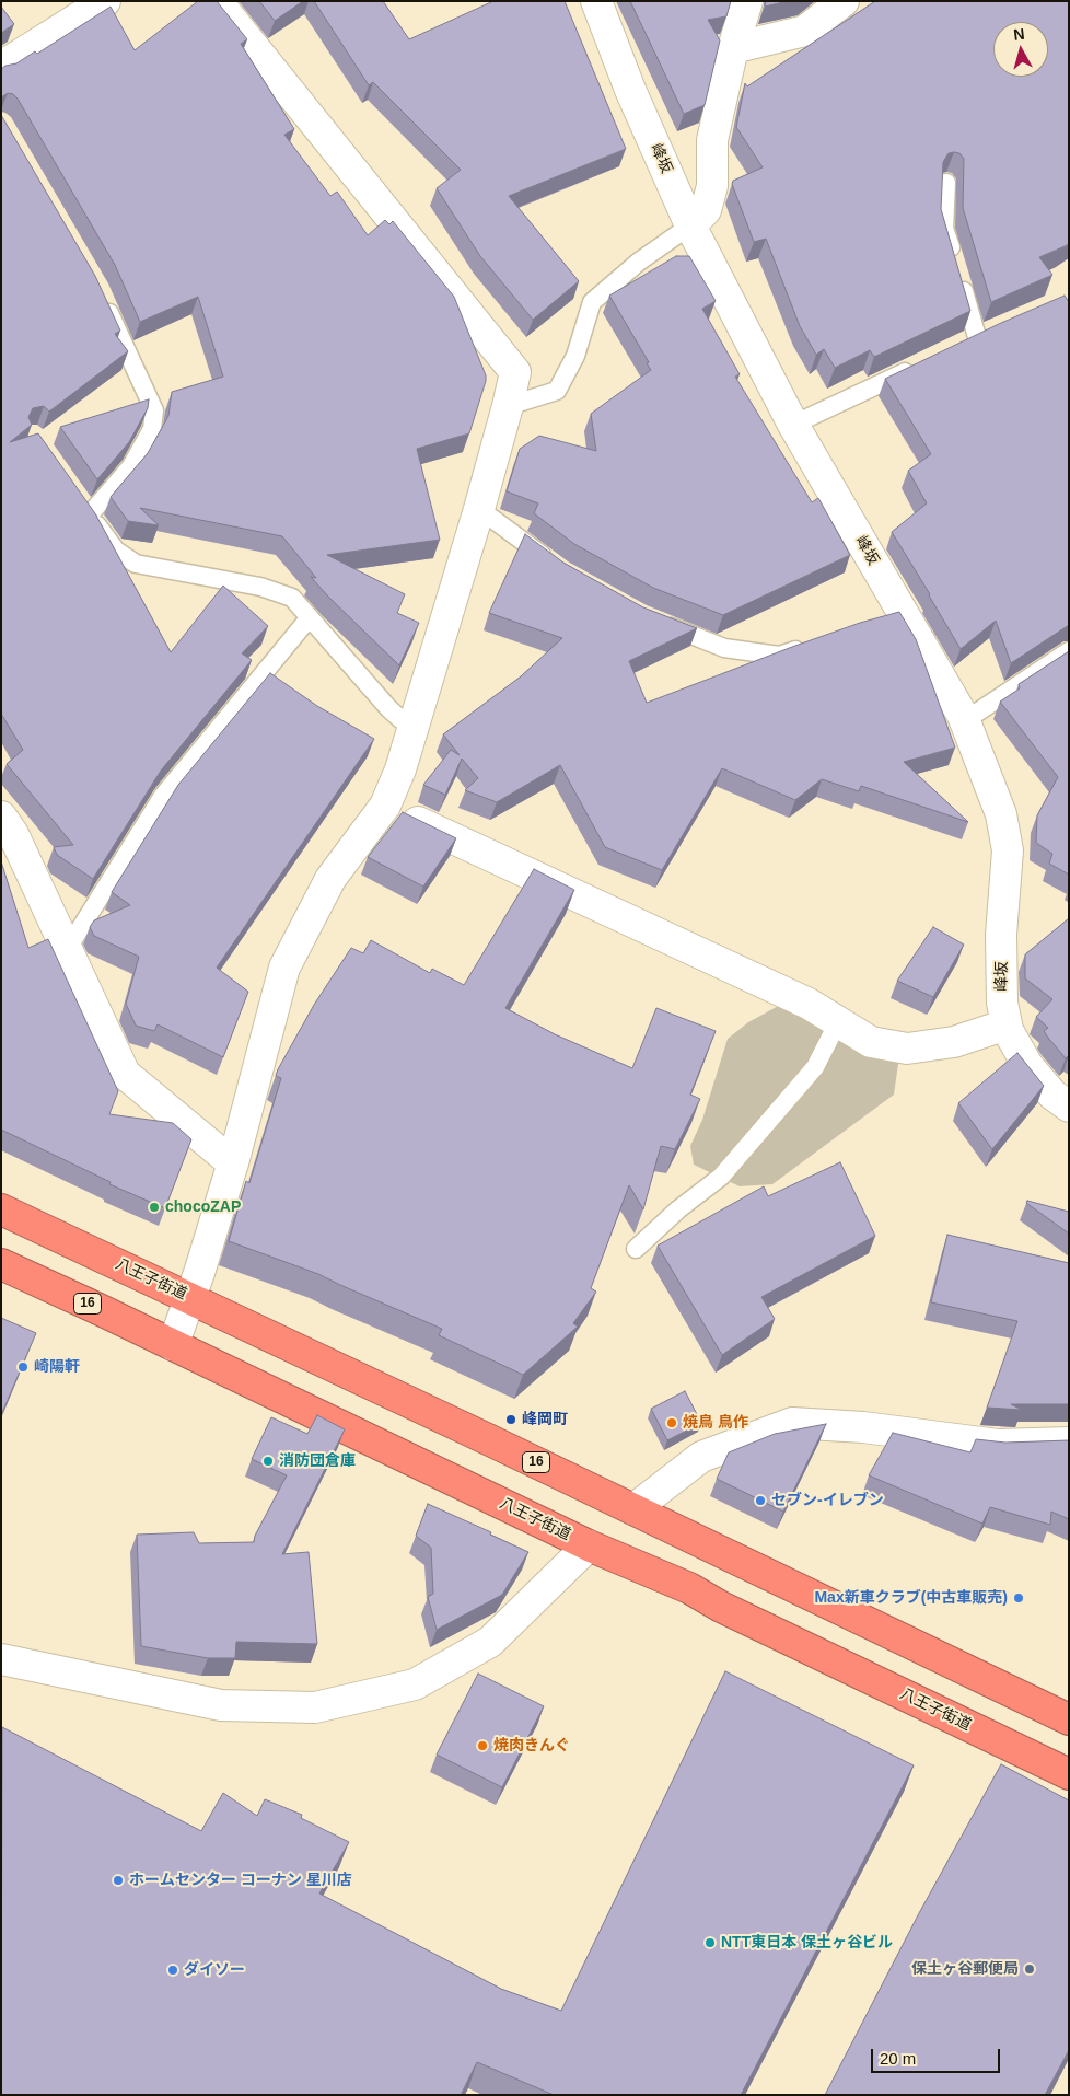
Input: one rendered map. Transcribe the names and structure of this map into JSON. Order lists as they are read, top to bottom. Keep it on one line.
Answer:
{"streets":{"highway":["八王子街道","16"],"street":["峰坂"]},"places":["chocoZAP","崎陽軒","峰岡町","焼鳥 鳥作","消防団倉庫","セブン-イレブン","Max新車クラブ(中古車販売)","焼肉きんぐ","ホームセンター コーナン 星川店","NTT東日本 保土ヶ谷ビル","保土ヶ谷郵便局","ダイソー"],"scale_bar":"20 m","north":"top"}
